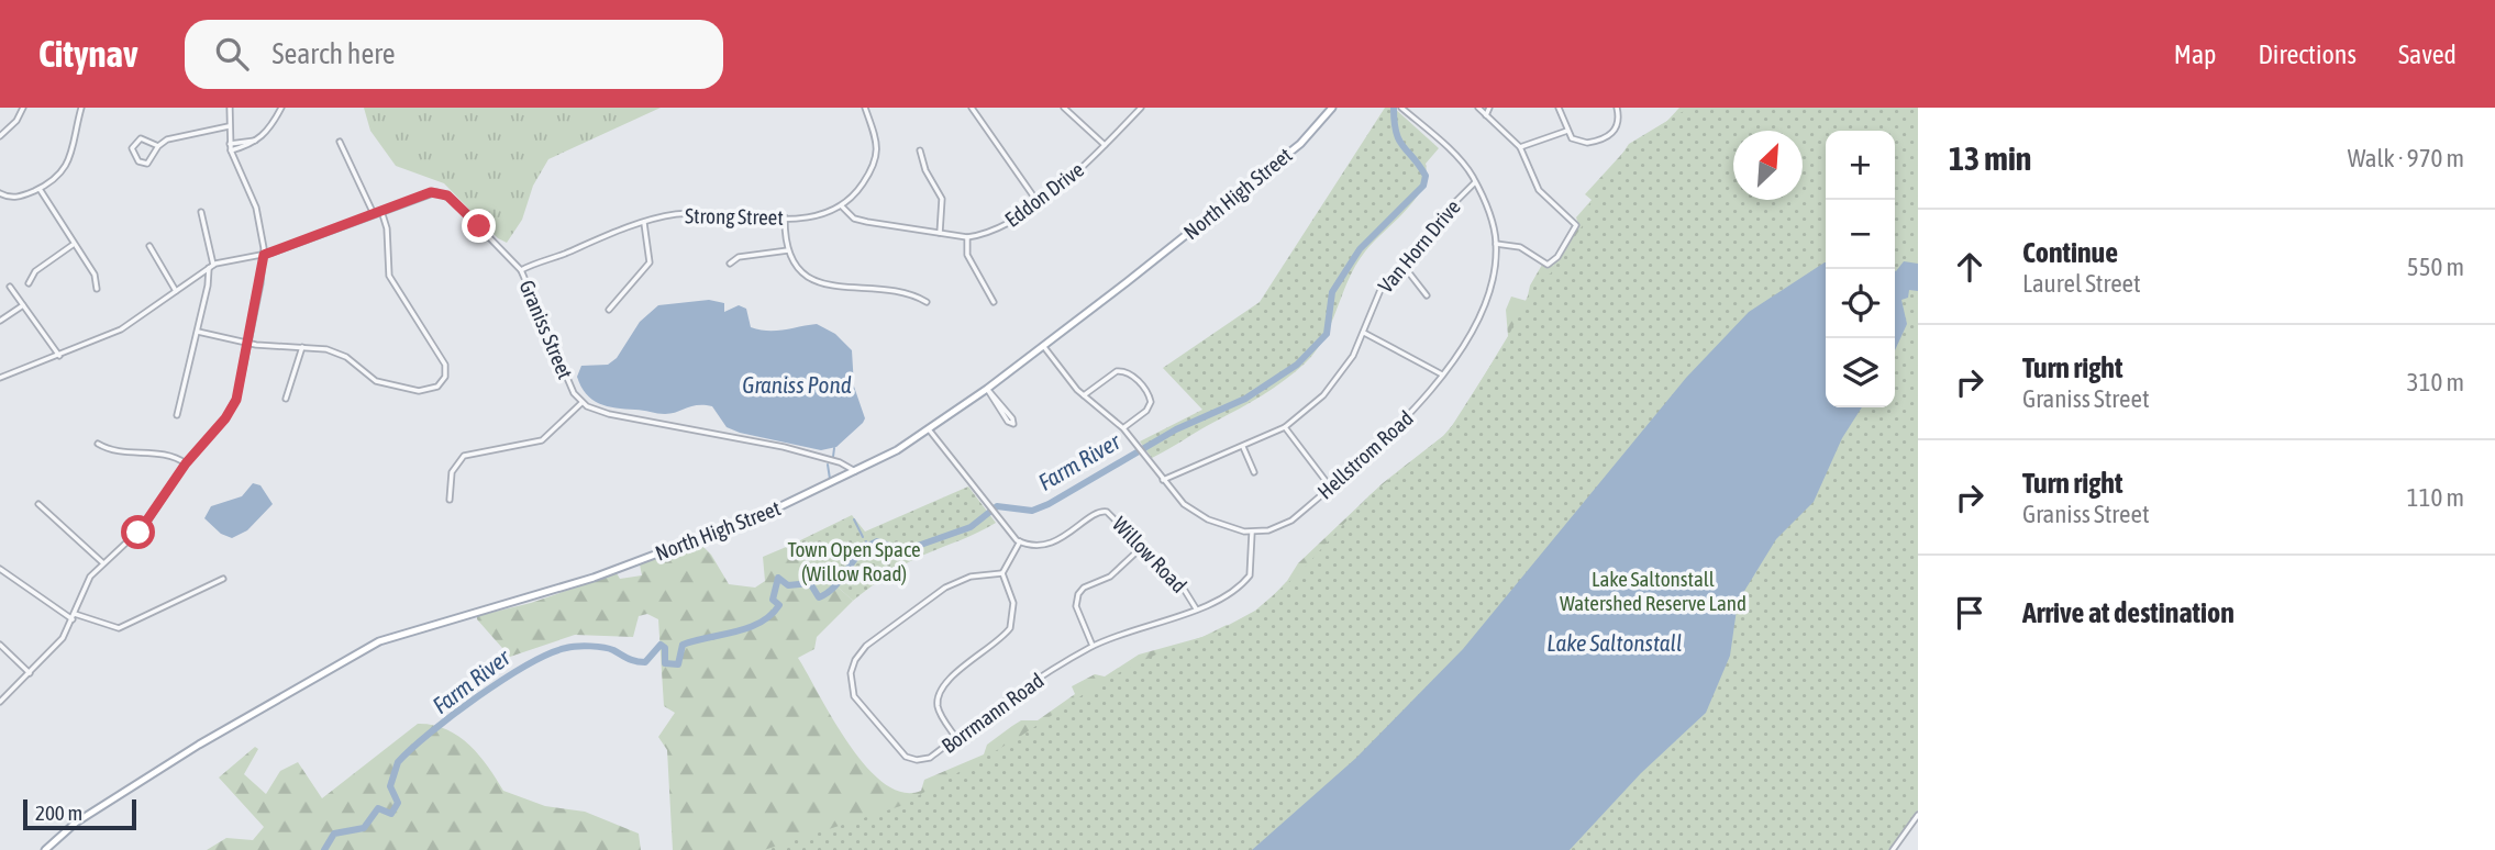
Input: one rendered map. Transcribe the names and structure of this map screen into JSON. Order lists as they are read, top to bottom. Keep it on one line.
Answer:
{"streets":{"main road":["North High Street"],"street":["Eddon Drive","Strong Street","Van Horn Drive","Graniss Street","Hellstrom Road","Willow Road","Borrmann Road"]},"crossings":[["North High Street","Graniss Street"],["Eddon Drive","Strong Street"],["Strong Street","Graniss Street"],["Van Horn Drive","Hellstrom Road"],["Hellstrom Road","Borrmann Road"],["Willow Road","Borrmann Road"]],"water":["Graniss Pond","Farm River","Lake Saltonstall"],"parks":["Town Open Space (Willow Road)","Lake Saltonstall Watershed Reserve Land"],"scale_bar":"200 m","north":"top right","page":{"header":"Citynav","search":"Search here","nav":["Map","Directions","Saved"],"heading":["13 min","Walk · 970 m"],"map_buttons":["+","−"],"list":[["Continue","Laurel Street","550 m"],["Turn right","Graniss Street","310 m"],["Turn right","Graniss Street","110 m"],"Arrive at destination"],"scale":"200 m"}}
